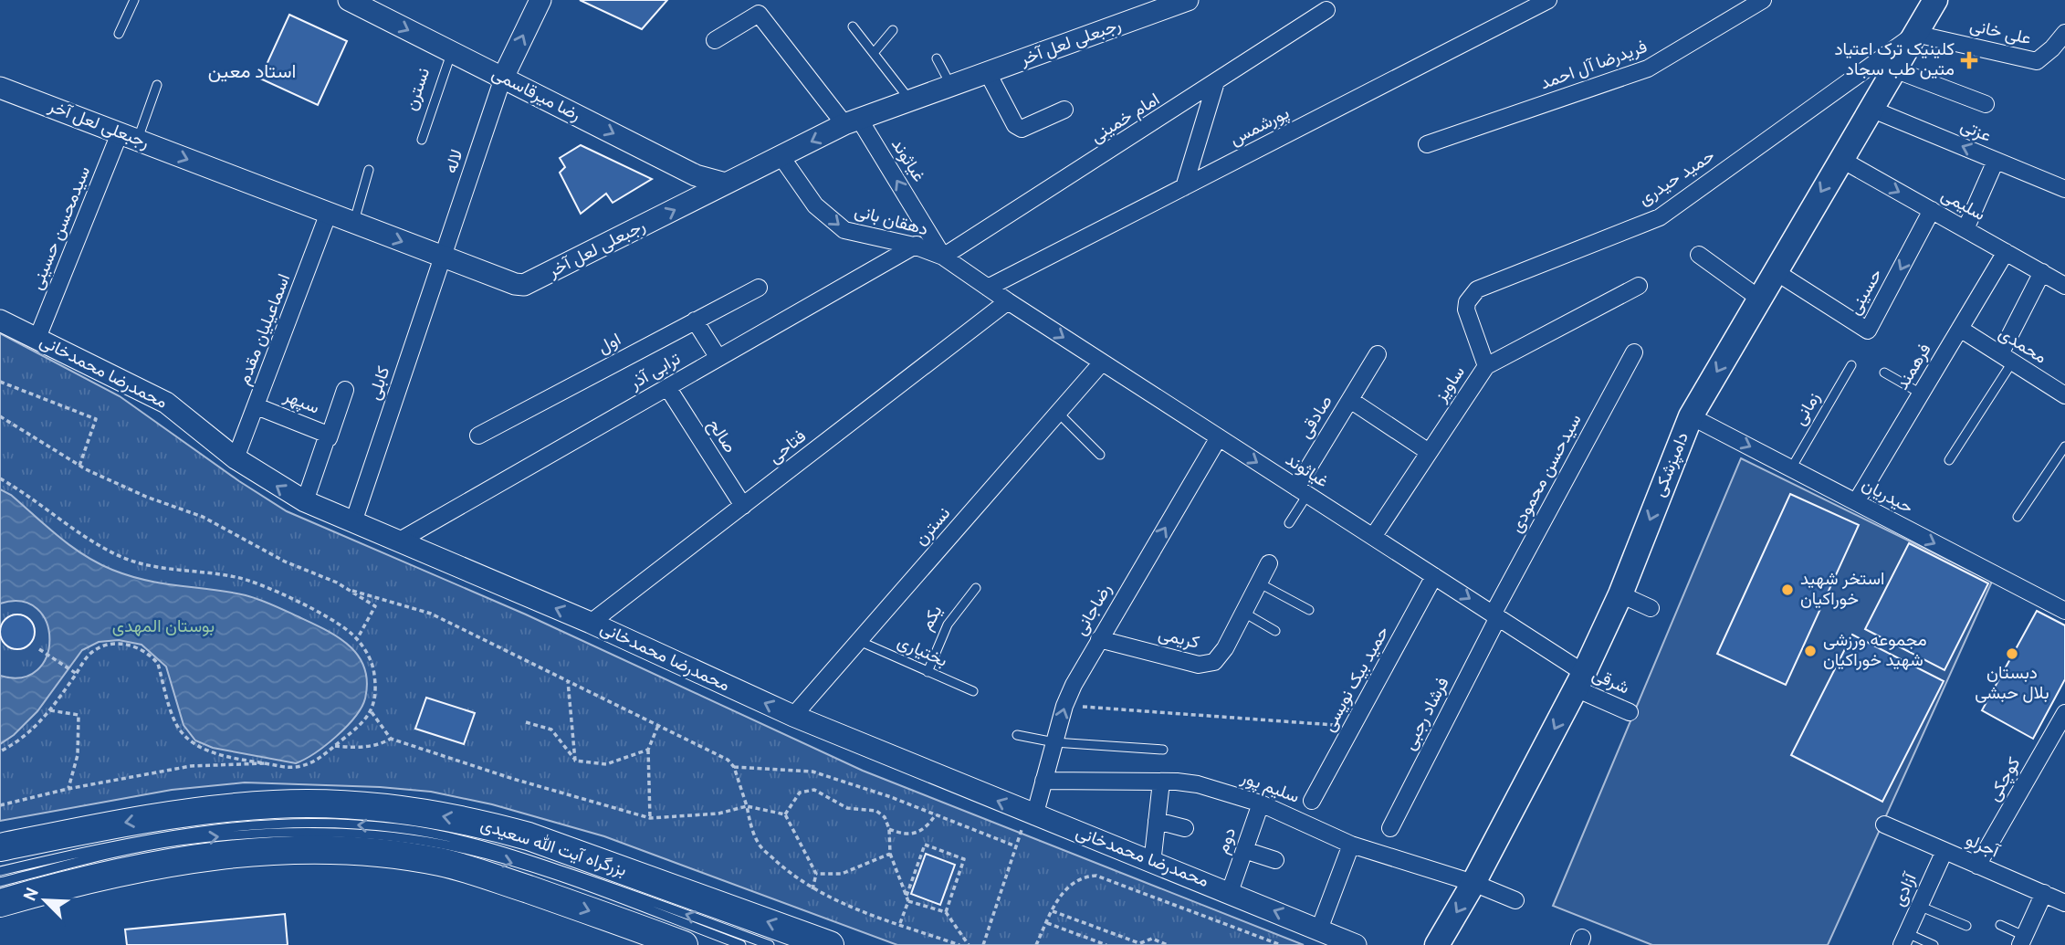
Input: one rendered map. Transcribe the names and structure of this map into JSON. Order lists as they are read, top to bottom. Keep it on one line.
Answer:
{"streets":{"highway":["بزرگراه آیت الله سعیدی"],"main road":["دامپزشکی"],"street":["علی خانی","رجبعلی لعل آخر","فریدرضا آل احمد","نسترن","رضا میرقاسمی","امام خمینی","پورشمس","عزتی","غیاثوند","لاله","حمید حیدری","سلیمی","دهقان بانی","سیدمحسن حسینی","حسینی","اسماعیلیان مقدم","اول","محمدی","فرهمند","ترابی آذر","محمدرضا محمدخانی","کابلی","ساویز","سپهر","صادقی","صالح","فتاحی","سیدحسن محمودی","حیدریان","رضاجانی","کریمی","حمید بیک نویسی","شرقی","فرشاد رجبی","کوچکی","سلیم پور","دوم","آجرلو","آزادی"],"lane":["زمانی","یکم","بختیاری"]},"crossings":[["علی خانی","حمید حیدری"],["علی خانی","دامپزشکی"],["رجبعلی لعل آخر","رضا میرقاسمی"],["رجبعلی لعل آخر","غیاثوند"],["رجبعلی لعل آخر","لاله"],["رجبعلی لعل آخر","دهقان بانی"],["رجبعلی لعل آخر","سیدمحسن حسینی"],["رجبعلی لعل آخر","اسماعیلیان مقدم"],["رجبعلی لعل آخر","کابلی"],["نسترن","رضا میرقاسمی"],["نسترن","غیاثوند"],["نسترن","محمدرضا محمدخانی"],["نسترن","بختیاری"],["رضا میرقاسمی","لاله"],["امام خمینی","غیاثوند"],["امام خمینی","دهقان بانی"],["پورشمس","دهقان بانی"],["عزتی","دامپزشکی"],["غیاثوند","دهقان بانی"],["غیاثوند","ترابی آذر"],["غیاثوند","ساویز"],["غیاثوند","صادقی"],["غیاثوند","فتاحی"],["غیاثوند","دامپزشکی"],["غیاثوند","سیدحسن محمودی"],["غیاثوند","رضاجانی"],["غیاثوند","حمید بیک نویسی"],["غیاثوند","شرقی"],["غیاثوند","فرشاد رجبی"],["لاله","کابلی"],["حمید حیدری","ساویز"],["حمید حیدری","دامپزشکی"],["سلیمی","حسینی"],["سلیمی","فرهمند"],["سلیمی","دامپزشکی"],["دهقان بانی","ترابی آذر"],["دهقان بانی","فتاحی"],["سیدمحسن حسینی","محمدرضا محمدخانی"],["حسینی","دامپزشکی"],["اسماعیلیان مقدم","محمدرضا محمدخانی"],["اسماعیلیان مقدم","سپهر"],["محمدی","فرهمند"],["فرهمند","حیدریان"],["ترابی آذر","محمدرضا محمدخانی"],["ترابی آذر","صالح"],["محمدرضا محمدخانی","کابلی"],["محمدرضا محمدخانی","سپهر"],["محمدرضا محمدخانی","فتاحی"],["محمدرضا محمدخانی","رضاجانی"],["محمدرضا محمدخانی","دوم"],["ساویز","صادقی"],["زمانی","حیدریان"],["صالح","فتاحی"],["دامپزشکی","حیدریان"],["دامپزشکی","شرقی"],["دامپزشکی","سلیم پور"],["سیدحسن محمودی","فرشاد رجبی"],["رضاجانی","کریمی"],["رضاجانی","سلیم پور"],["یکم","بختیاری"],["کوچکی","آجرلو"],["سلیم پور","دوم"],["آجرلو","آزادی"]],"one_way":["رضا میرقاسمی","دهقان بانی","محمدرضا محمدخانی","دامپزشکی","حیدریان","رضاجانی"],"districts":["استاد معین"],"parks":["بوستان المهدی"],"places":{"health":["کلینیک ترک اعتیاد متین طب سجاد"],"other":["استخر شهید خوراکیان","مجموعه ورزشی شهید خوراکیان","دبستان بلال حبشی"]},"north":"top left"}
